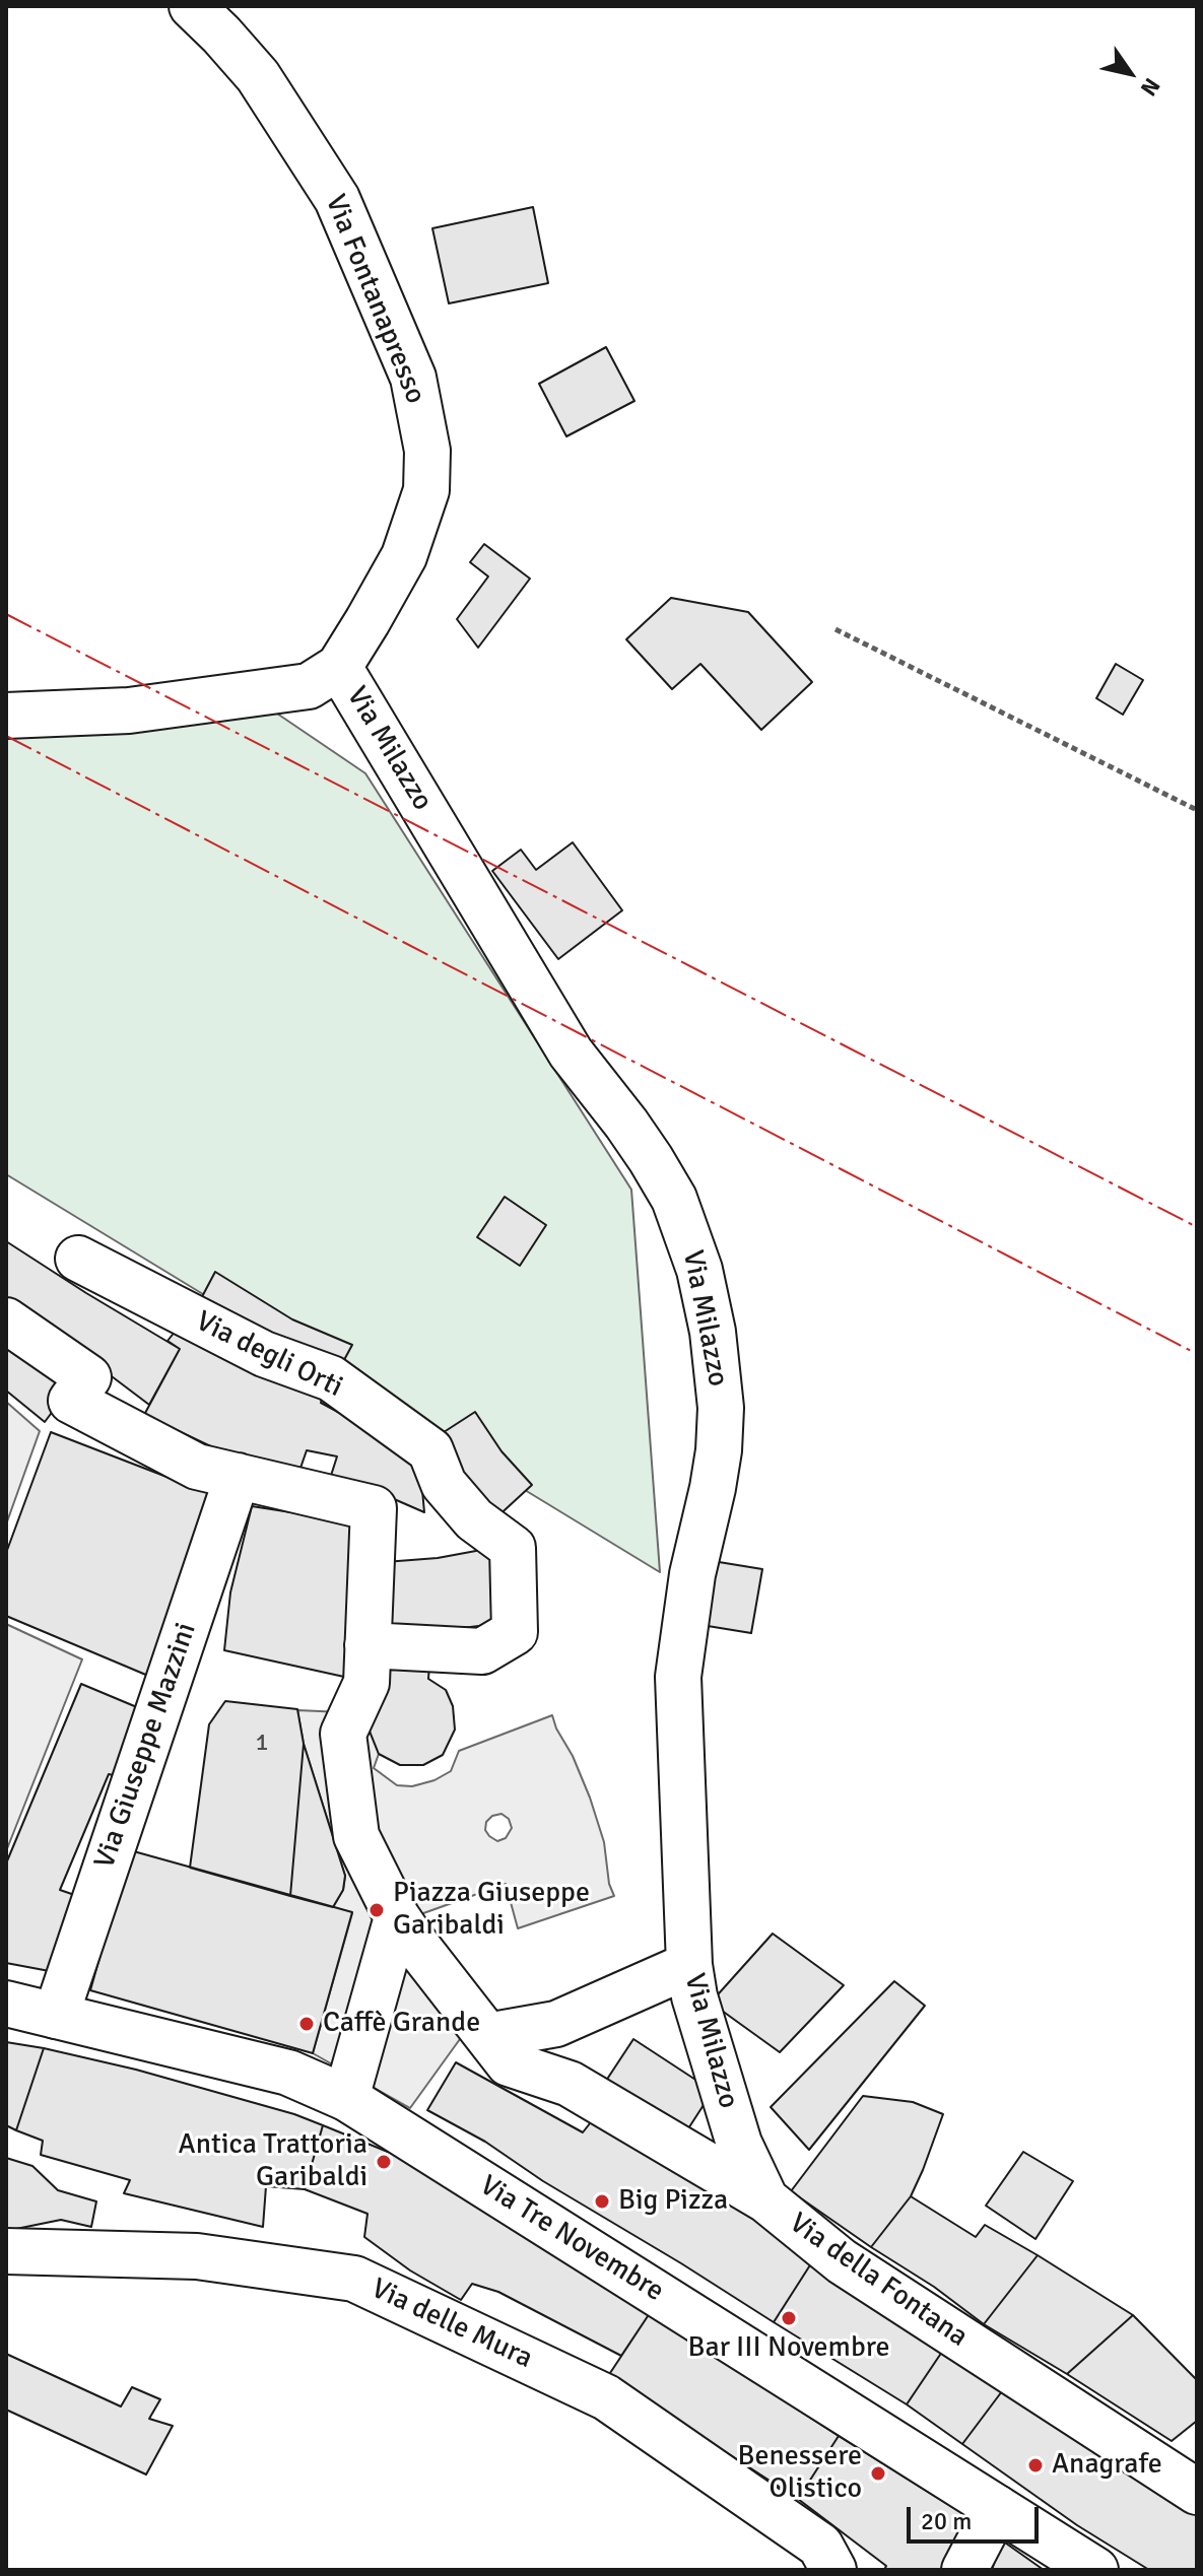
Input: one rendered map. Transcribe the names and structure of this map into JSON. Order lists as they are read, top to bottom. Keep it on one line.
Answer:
{"streets":{"street":["Via Fontanapresso","Via Milazzo","Via degli Orti","Via Giuseppe Mazzini","Via Tre Novembre","Via della Fontana","Via delle Mura"]},"crossings":[["Via Fontanapresso","Via Milazzo"],["Via Milazzo","Via della Fontana"],["Via Giuseppe Mazzini","Via Tre Novembre"]],"places":["Piazza Giuseppe Garibaldi","Caffè Grande","Antica Trattoria Garibaldi","Big Pizza","Bar III Novembre","Anagrafe","Benessere Olistico"],"house_numbers":["1"],"scale_bar":"20 m","north":"bottom right"}
